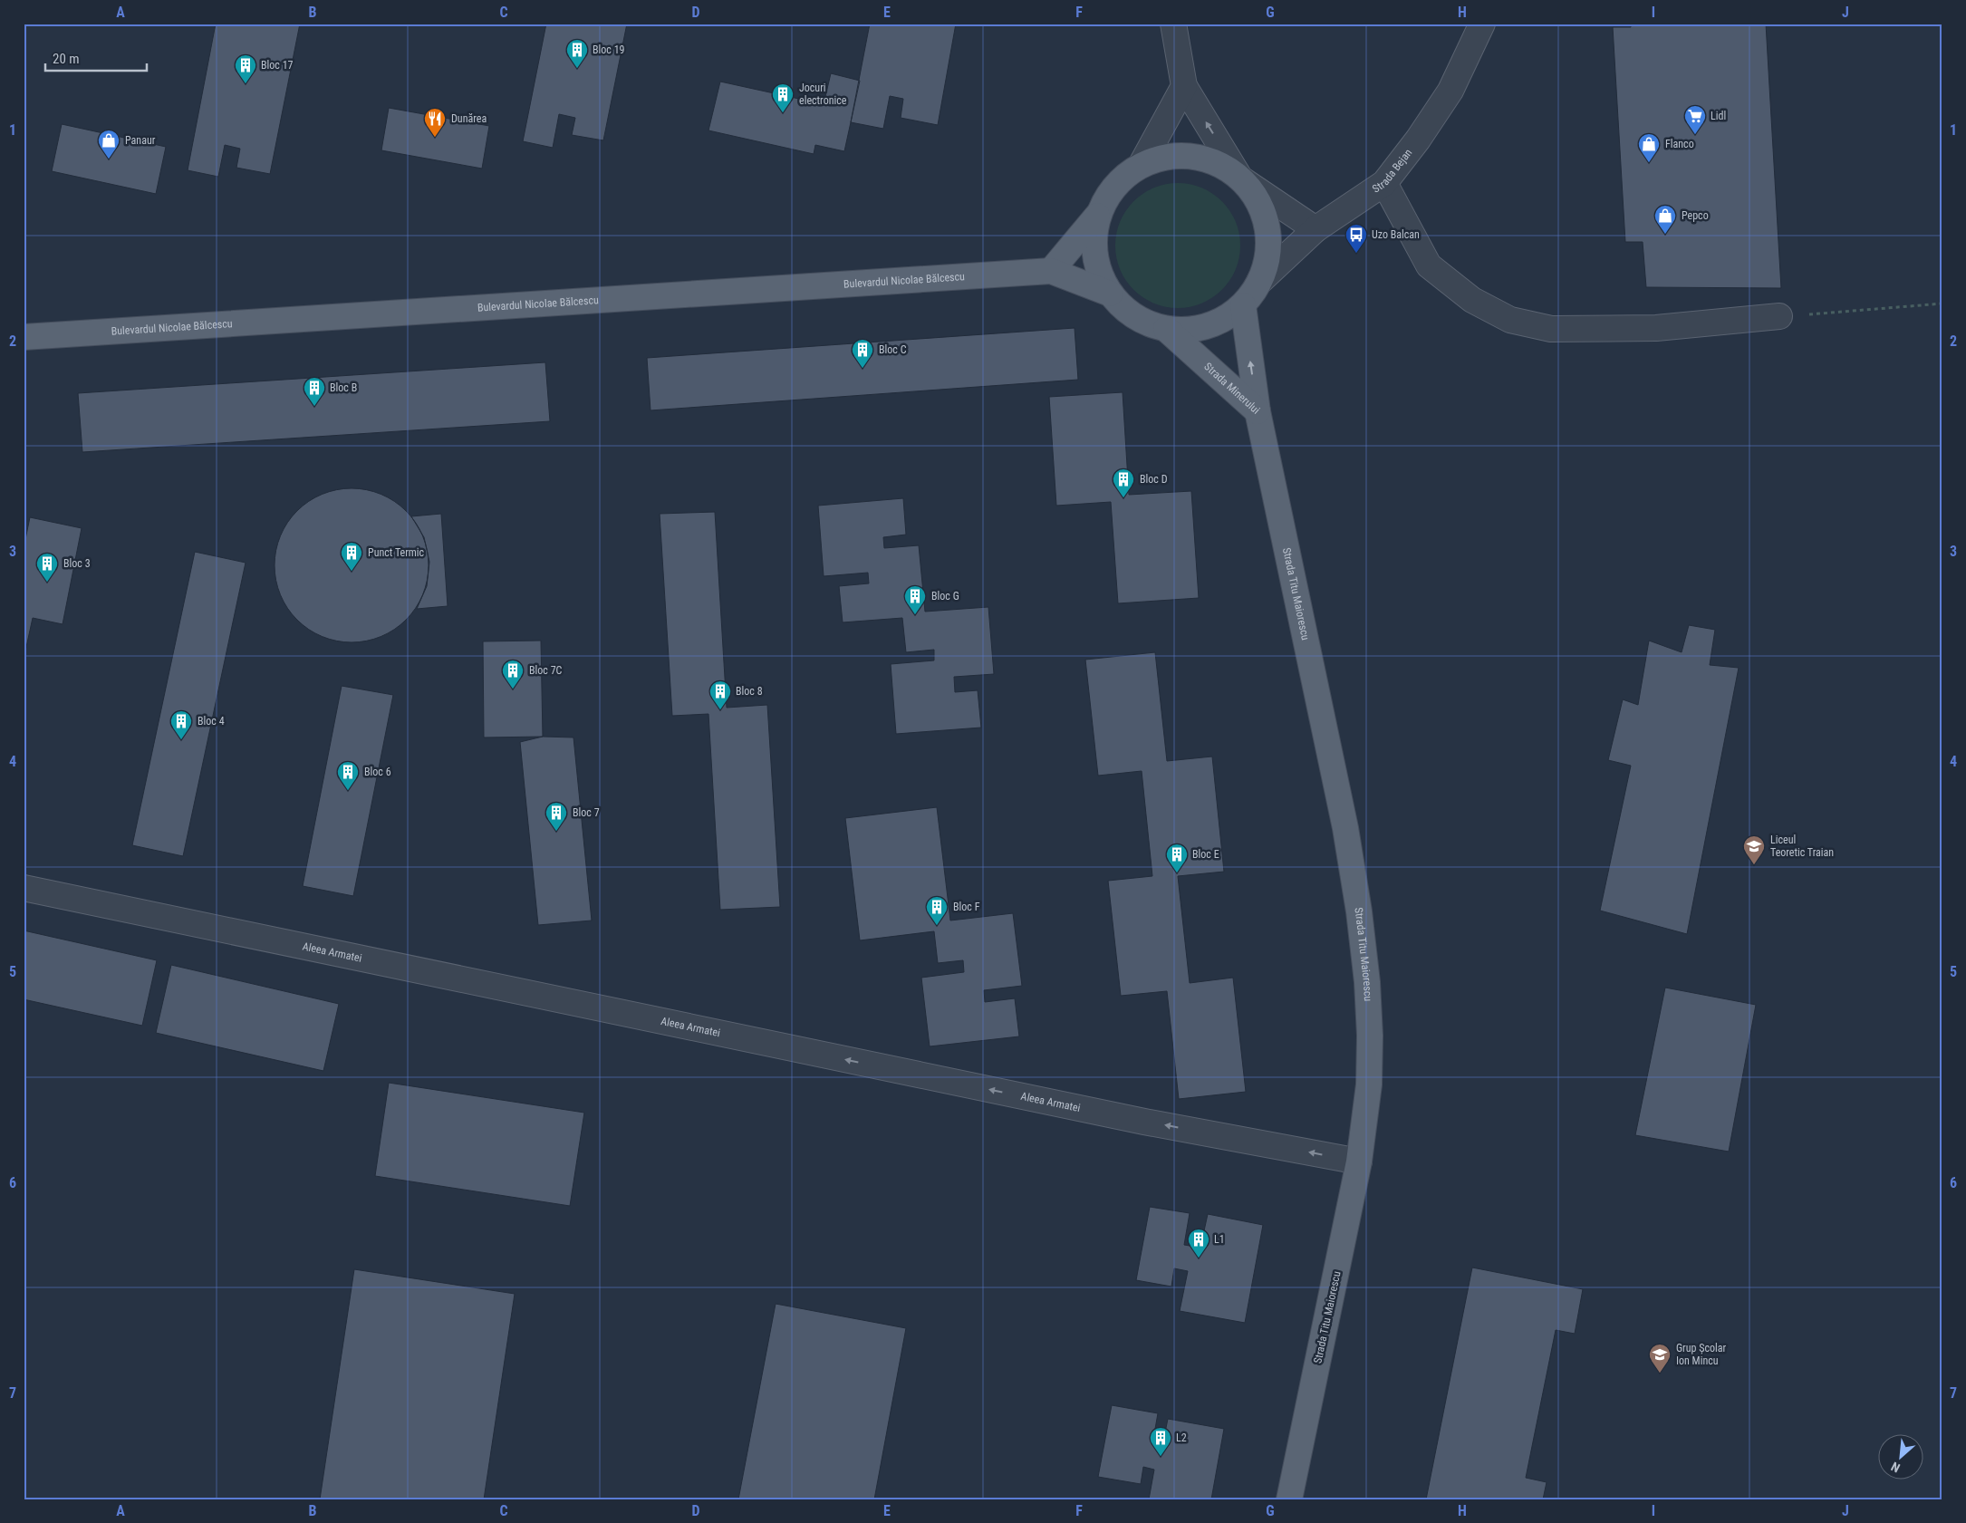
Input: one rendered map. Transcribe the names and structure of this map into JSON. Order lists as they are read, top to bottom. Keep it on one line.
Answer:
{"streets":{"main road":["Bulevardul Nicolae Bălcescu","Strada Minerului","Strada Titu Maiorescu"],"street":["Strada Bejan","Aleea Armatei"]},"crossings":[["Strada Minerului","Strada Titu Maiorescu"],["Strada Titu Maiorescu","Aleea Armatei"]],"one_way":["Strada Minerului","Aleea Armatei"],"places":{"building":["Bloc 19","Bloc 17","Jocuri electronice","Bloc C","Bloc B","Bloc D","Punct Termic","Bloc 3","Bloc G","Bloc 7C","Bloc 8","Bloc 4","Bloc 6","Bloc 7","Bloc E","Bloc F","L1","L2"],"supermarket":["Lidl"],"restaurant":["Dunărea"],"shop":["Panaur","Flanco","Pepco"],"bus stop":["Uzo Balcan"],"school or university":["Liceul Teoretic Traian","Grup Școlar Ion Mincu"]},"scale_bar":"20 m","north":"bottom left","grid":{"columns":["A","B","C","D","E","F","G","H","I","J"],"rows":["1","2","3","4","5","6","7"]}}
